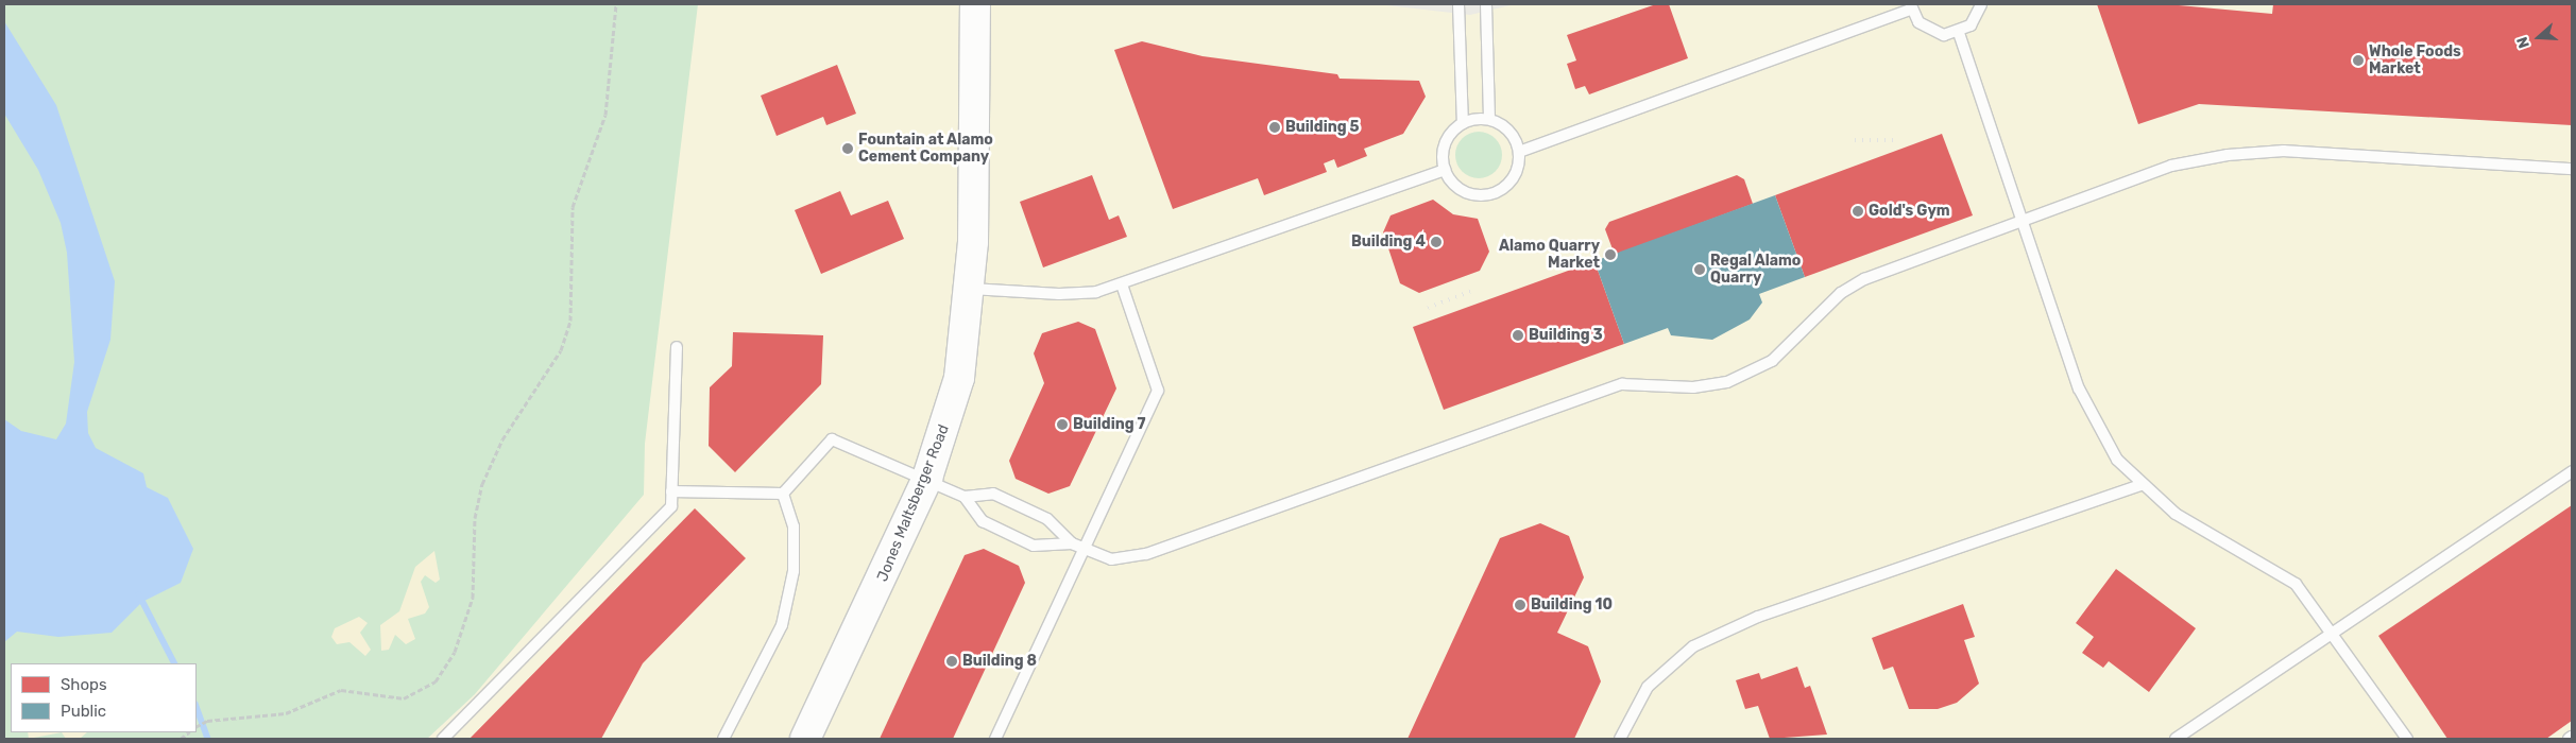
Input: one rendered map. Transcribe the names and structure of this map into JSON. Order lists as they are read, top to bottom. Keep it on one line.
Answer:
{"streets":{"main road":["Jones Maltsberger Road"]},"places":["Whole Foods Market","Building 5","Fountain at Alamo Cement Company","Gold's Gym","Building 4","Alamo Quarry Market","Regal Alamo Quarry","Building 3","Building 7","Building 10","Building 8"],"legend":["Shops","Public"],"north":"left"}
